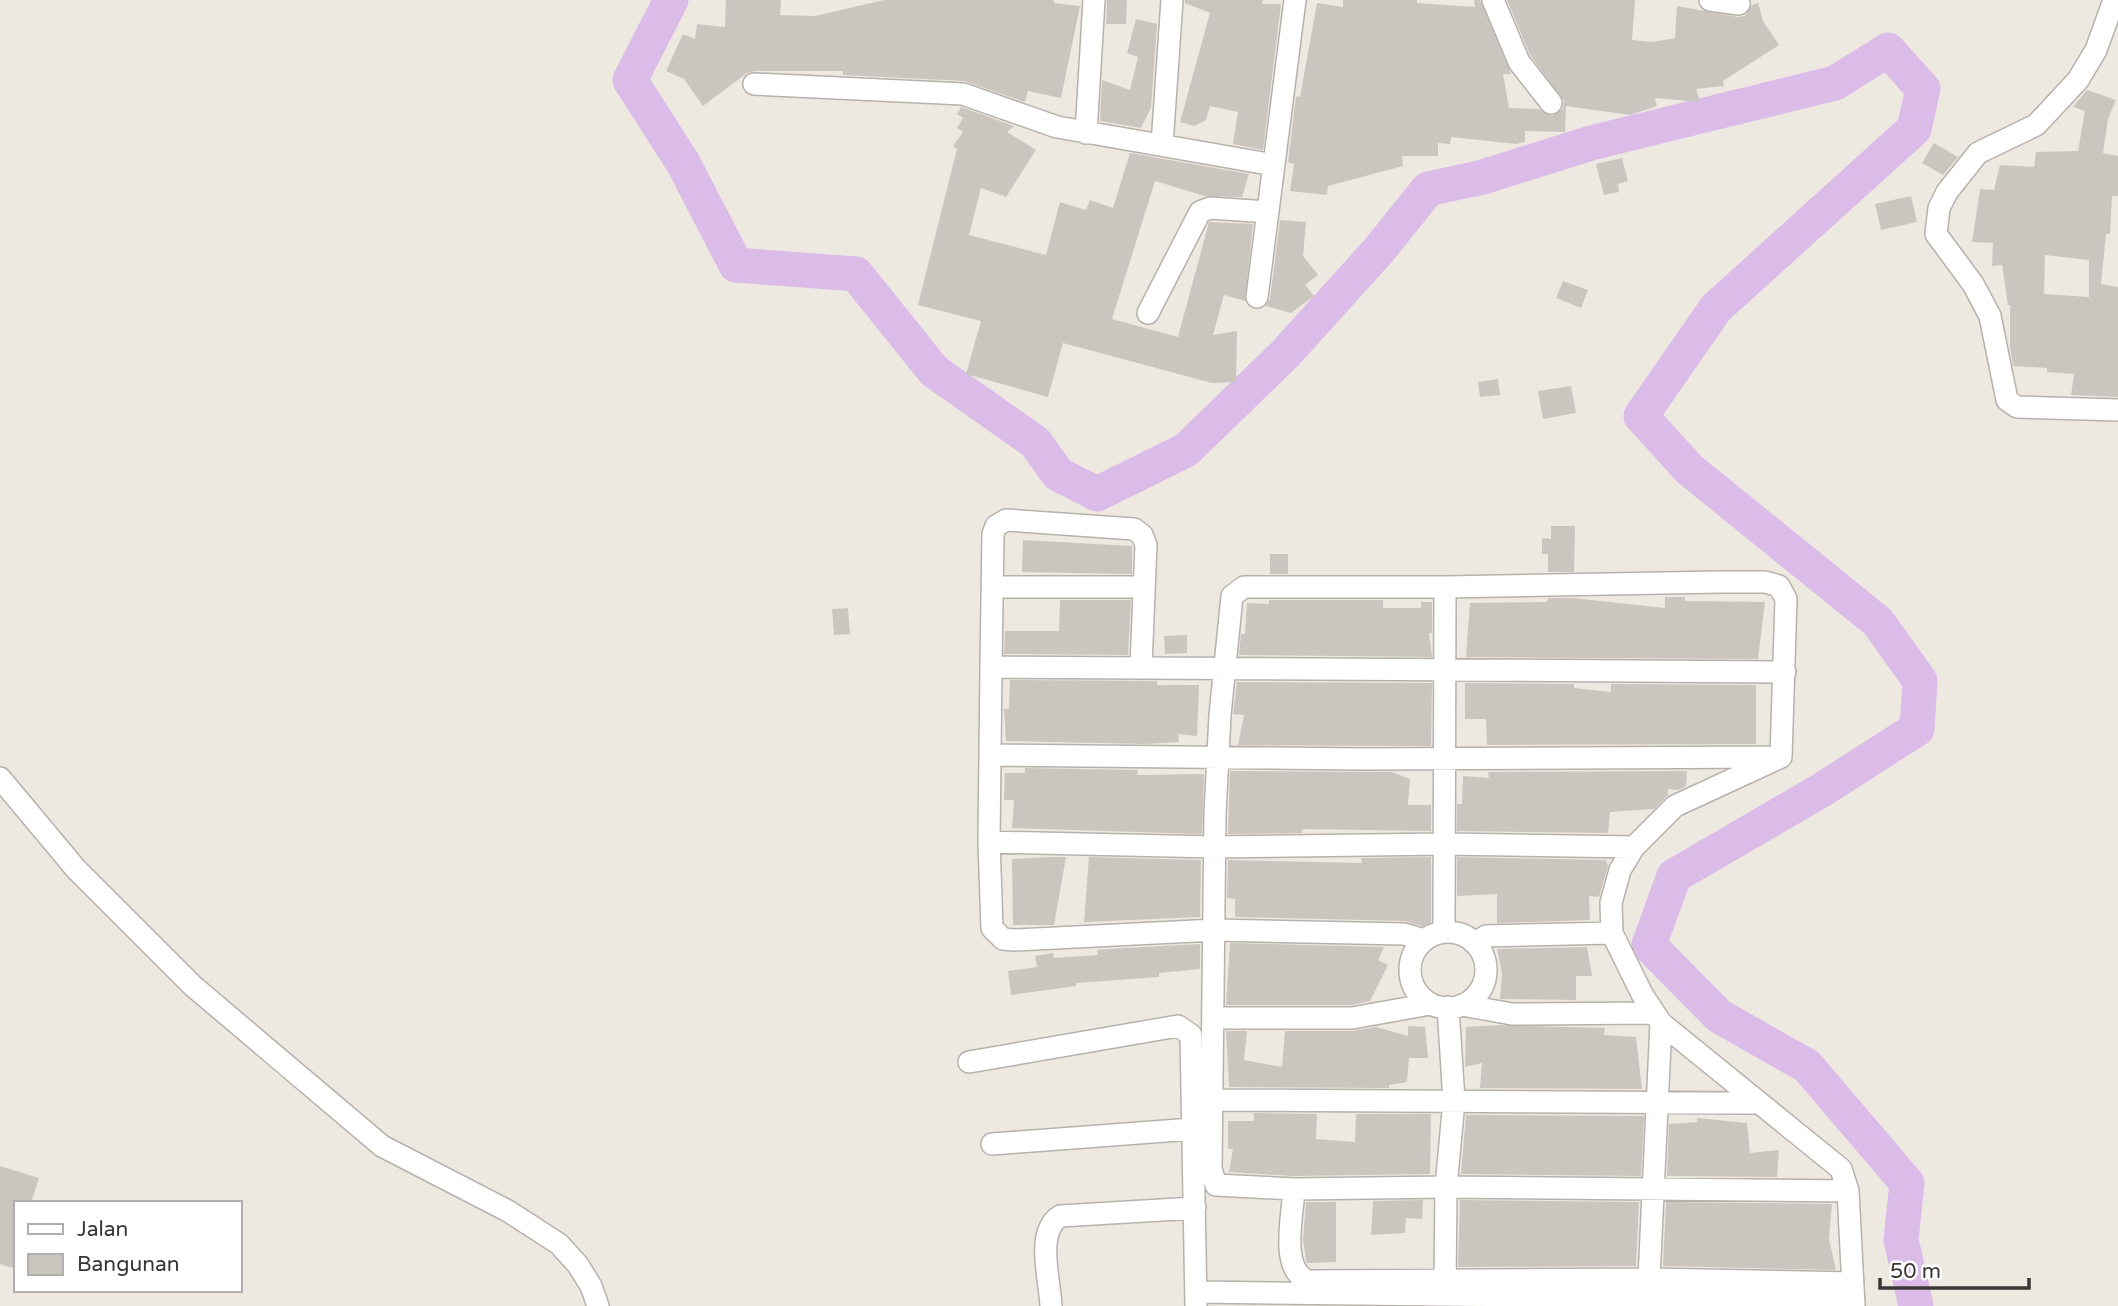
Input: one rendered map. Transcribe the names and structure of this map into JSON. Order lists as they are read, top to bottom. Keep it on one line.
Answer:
{"legend":["Jalan","Bangunan"],"scale_bar":"50 m"}
